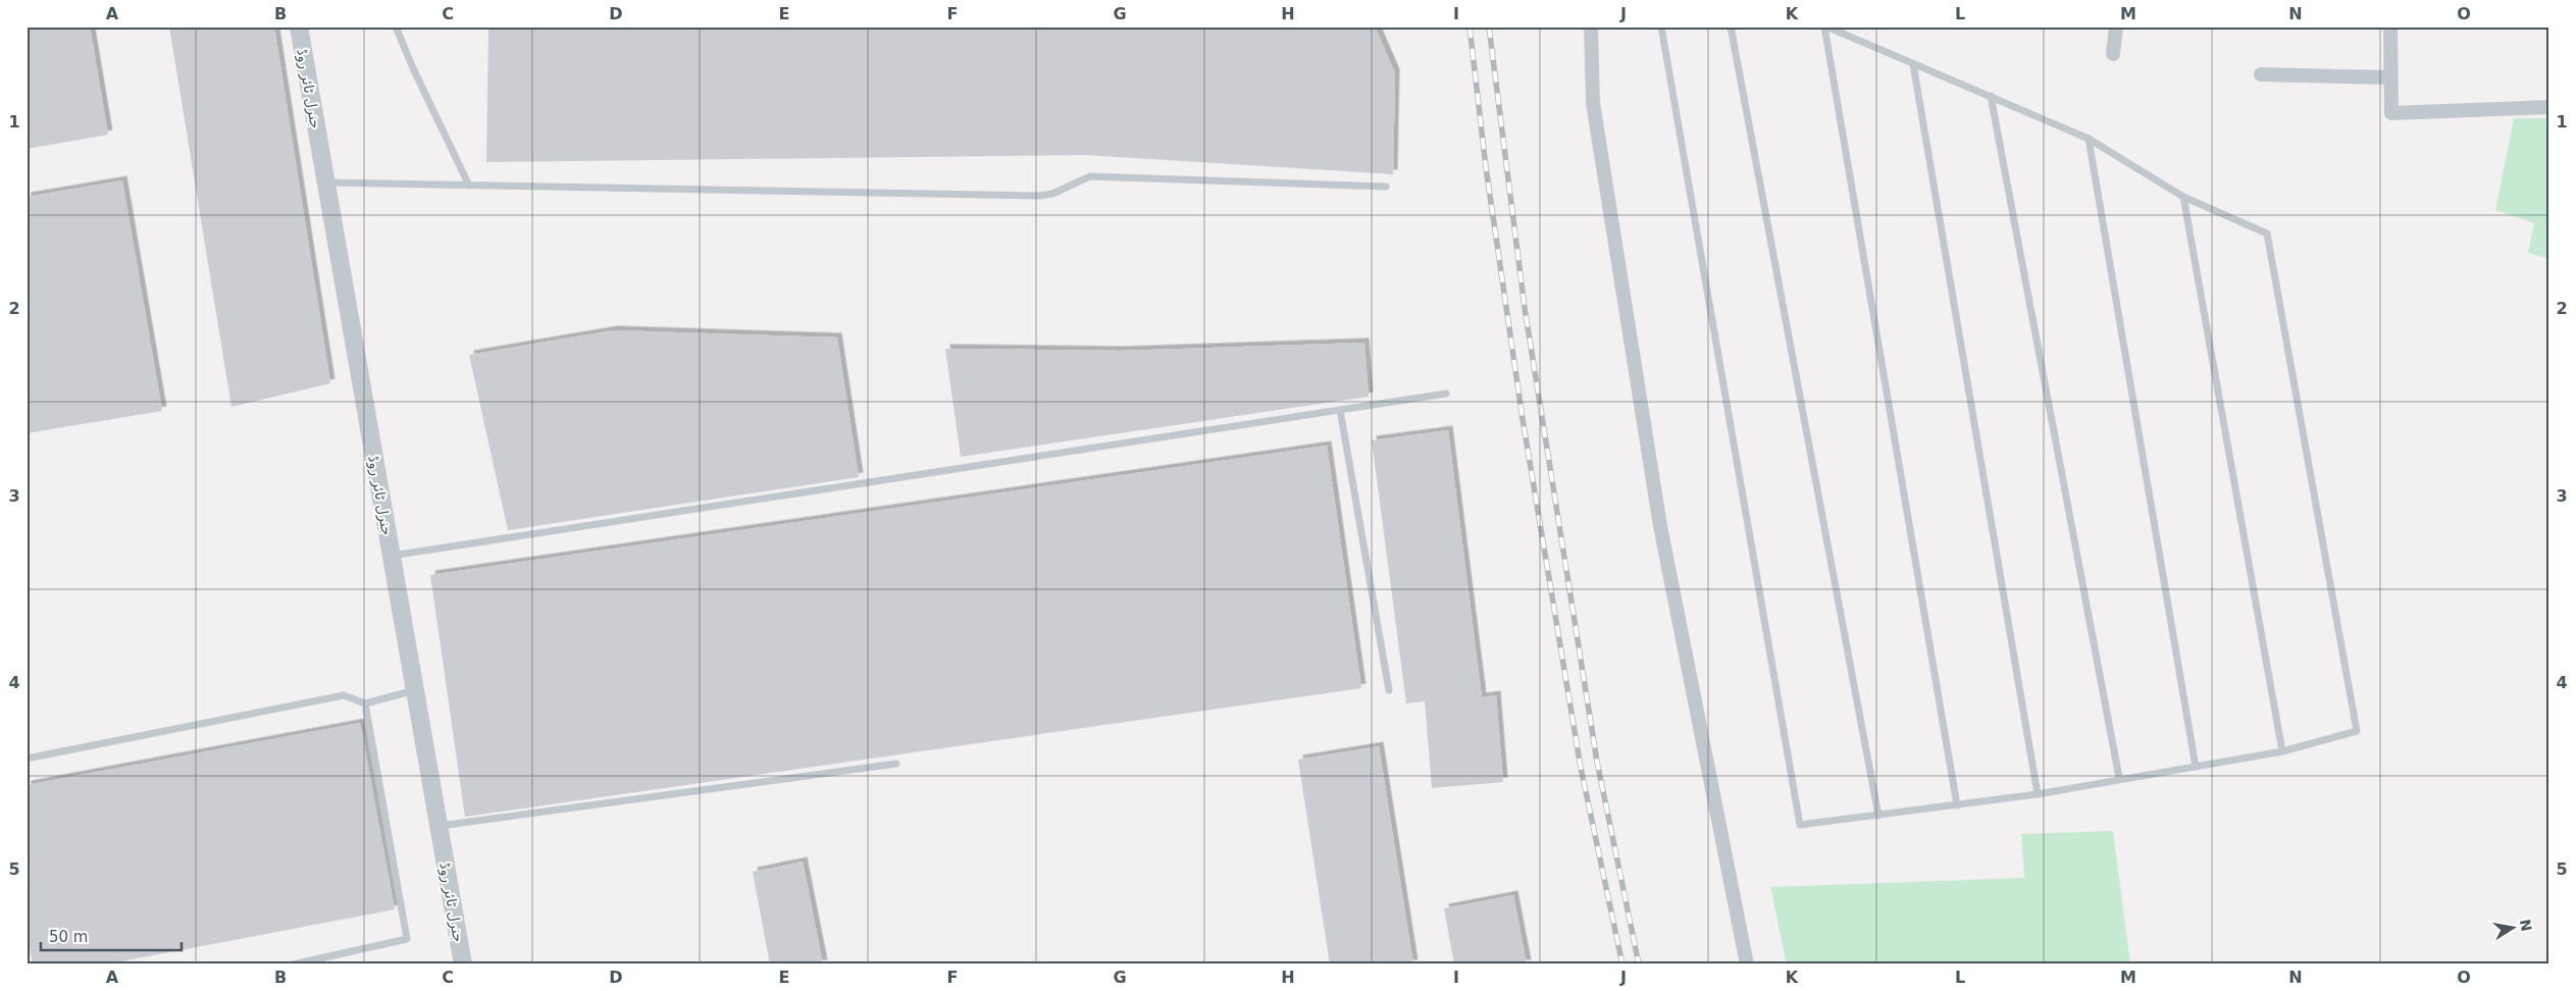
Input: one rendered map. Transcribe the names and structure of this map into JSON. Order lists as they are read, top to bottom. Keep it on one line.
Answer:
{"streets":{"street":["جنرل ٹائر روڈ"]},"scale_bar":"50 m","north":"right","grid":{"columns":["A","B","C","D","E","F","G","H","I","J","K","L","M","N","O"],"rows":["1","2","3","4","5"]}}
